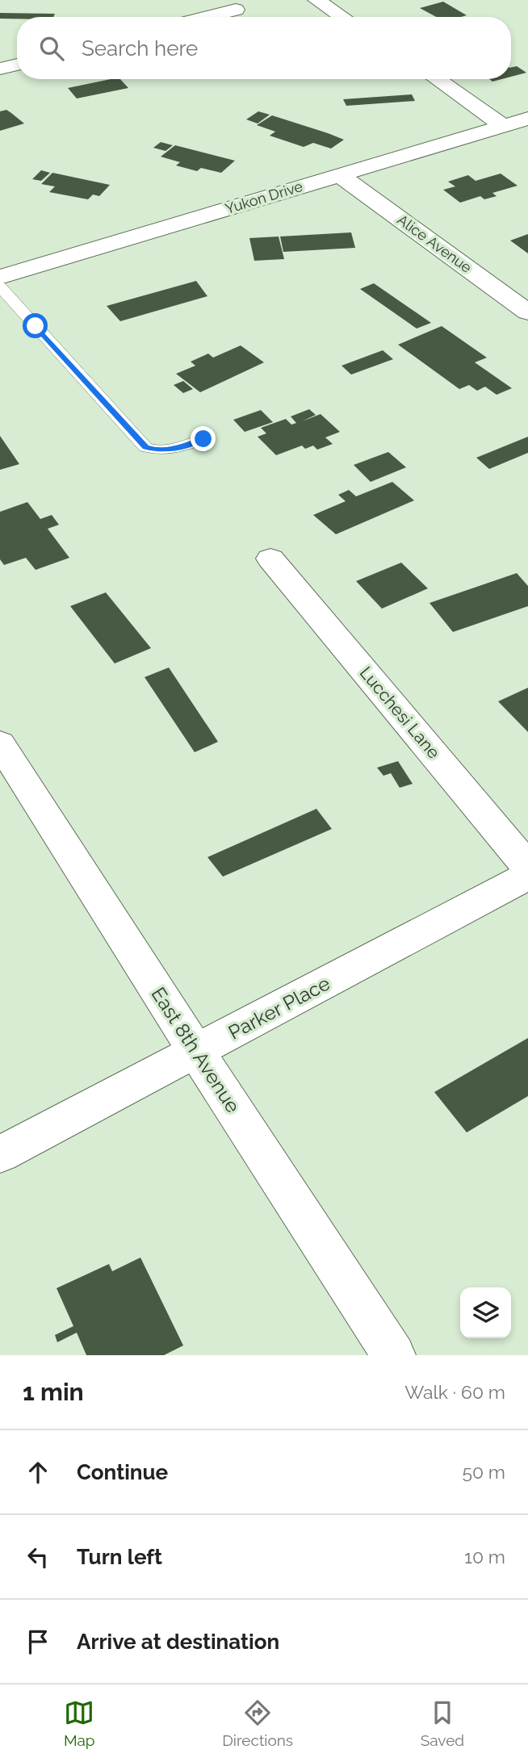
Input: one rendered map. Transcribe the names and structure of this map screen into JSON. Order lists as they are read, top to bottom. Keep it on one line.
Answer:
{"streets":{"street":["Yukon Drive","Alice Avenue","Lucchesi Lane","Parker Place","East 8th Avenue"]},"crossings":[["Yukon Drive","Alice Avenue"],["Parker Place","East 8th Avenue"]],"page":{"search":"Search here","heading":["1 min","Walk · 60 m"],"list":[["Continue","50 m"],["Turn left","10 m"],"Arrive at destination"],"nav":["Map","Directions","Saved"]}}
